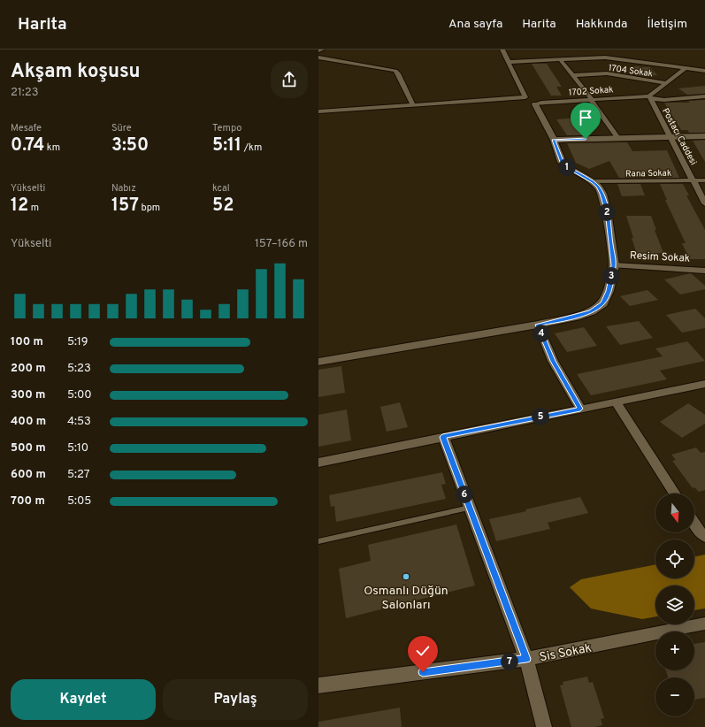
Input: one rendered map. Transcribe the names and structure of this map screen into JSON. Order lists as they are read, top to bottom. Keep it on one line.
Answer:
{"streets":{"street":["1704 Sokak","1702 Sokak","Postacı Caddesi","Rana Sokak","Resim Sokak","Sis Sokak"]},"crossings":[["1702 Sokak","Postacı Caddesi"],["Postacı Caddesi","Rana Sokak"]],"places":["Osmanlı Düğün Salonları"],"north":"bottom","page":{"header":"Harita","nav":["Ana sayfa","Harita","Hakkında","İletişim"],"heading":["Akşam koşusu","21:23"],"stats":[["Mesafe","0.74 km"],["Süre","3:50"],["Tempo","5:11 /km"],["Yükselti","12 m"],["Nabız","157 bpm"],["kcal","52"]],"pins":["1","2","3","4","5","6","7"],"chart":["Yükselti","157–166 m"],"list":[{"name":"100 m","note":"5:19"},{"name":"200 m","note":"5:23"},{"name":"300 m","note":"5:00"},{"name":"400 m","note":"4:53"},{"name":"500 m","note":"5:10"},{"name":"600 m","note":"5:27"},{"name":"700 m","note":"5:05"}],"map_buttons":["+","−"],"buttons":["Kaydet","Paylaş"]}}
